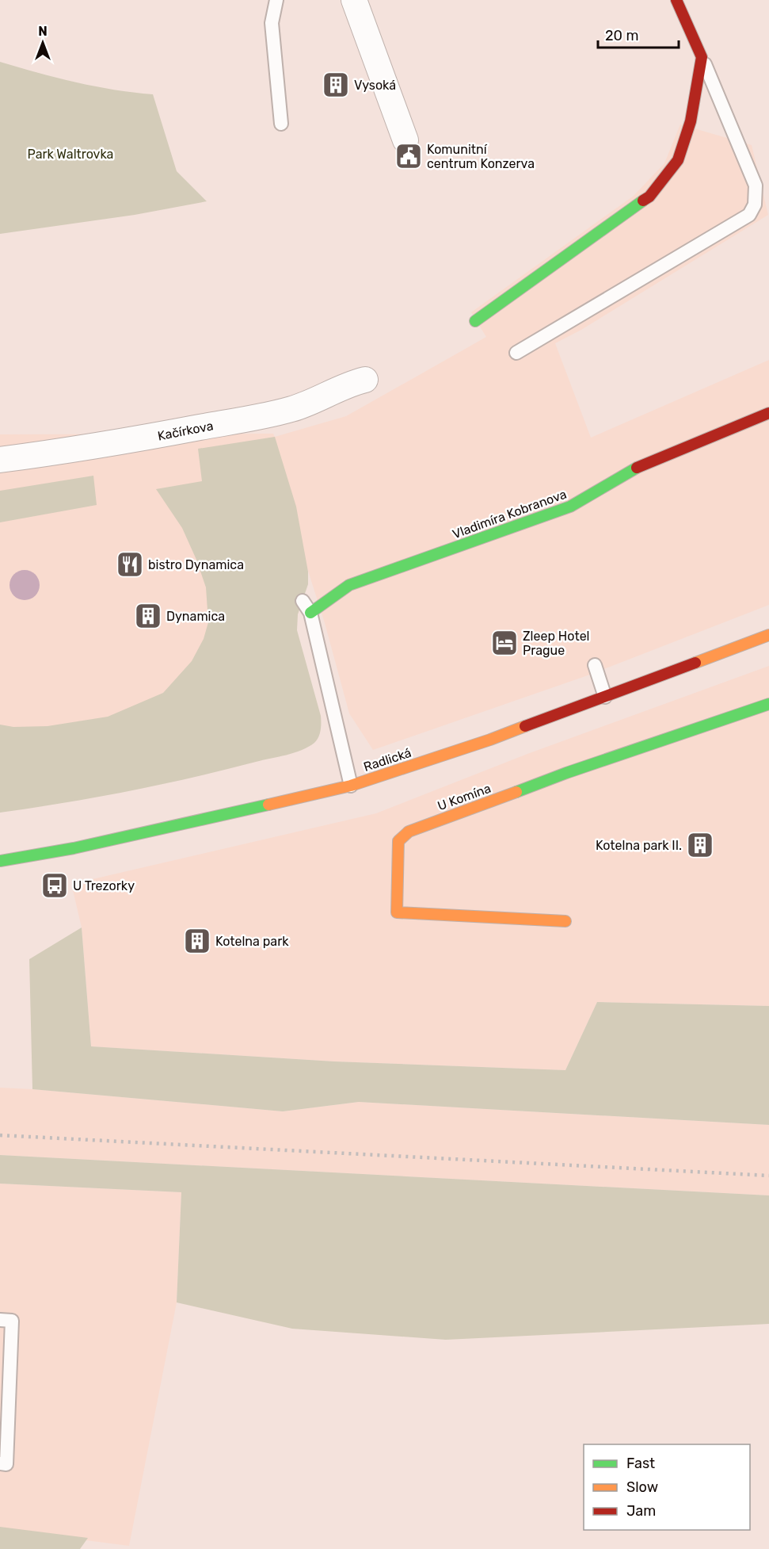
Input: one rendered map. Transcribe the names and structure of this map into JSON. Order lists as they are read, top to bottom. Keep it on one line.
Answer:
{"streets":{"street":["Kačírkova","Vladimíra Kobranova","Radlická","U Komína"]},"parks":["Park Waltrovka"],"places":{"building":["Vysoká","Dynamica","Kotelna park II.","Kotelna park"],"public building":["Komunitní centrum Konzerva"],"restaurant":["bistro Dynamica"],"hotel":["Zleep Hotel Prague"],"bus stop":["U Trezorky"]},"legend":["Fast","Slow","Jam"],"scale_bar":"20 m","north":"top"}
